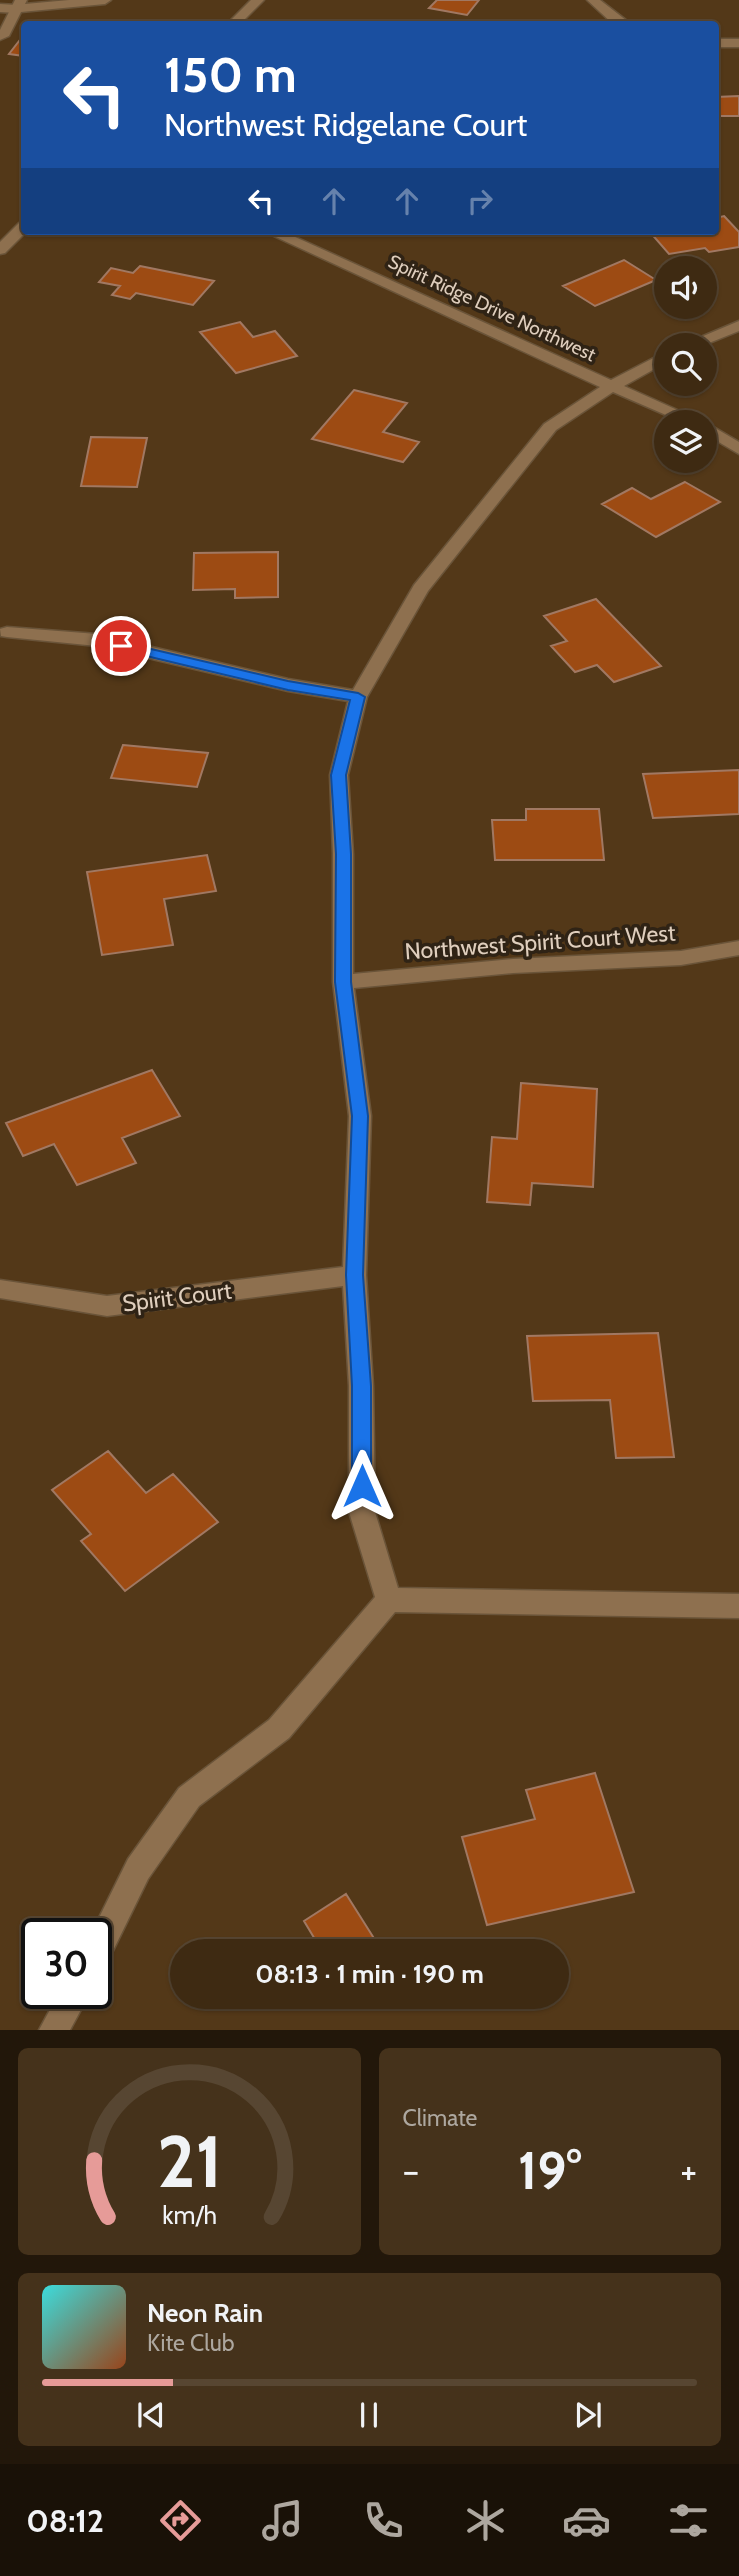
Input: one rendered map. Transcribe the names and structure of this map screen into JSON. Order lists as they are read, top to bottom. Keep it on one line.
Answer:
{"streets":{"street":["Spirit Ridge Drive Northwest","Northwest Spirit Court West","Spirit Court"]},"page":{"turn":["150 m","Northwest Ridgelane Court"],"limit":"30","trip":"08:13 · 1 min · 190 m","tile":"Climate","heat":["−","19°","+"],"song":["Neon Rain","Kite Club"],"tabs":"08:12","gauge":["21","km/h"]}}
